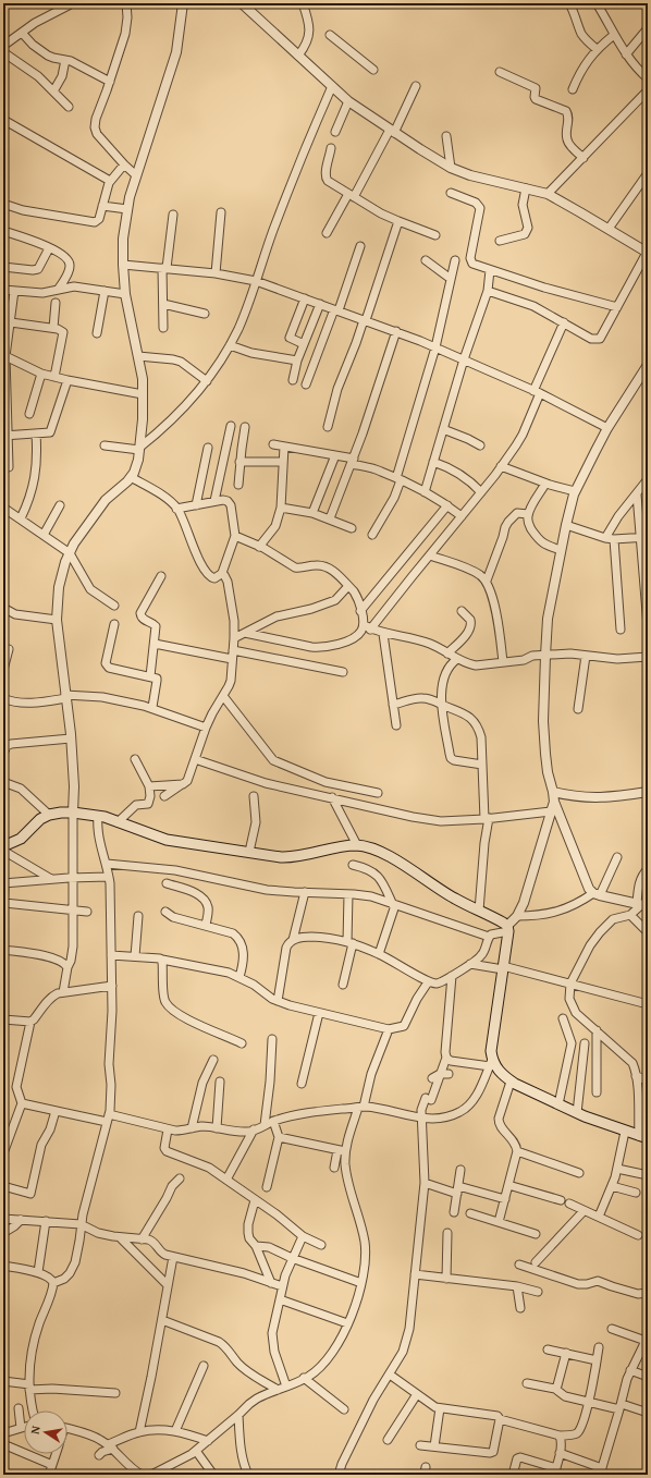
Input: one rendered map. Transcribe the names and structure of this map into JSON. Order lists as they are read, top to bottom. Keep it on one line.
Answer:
{"north":"left"}
